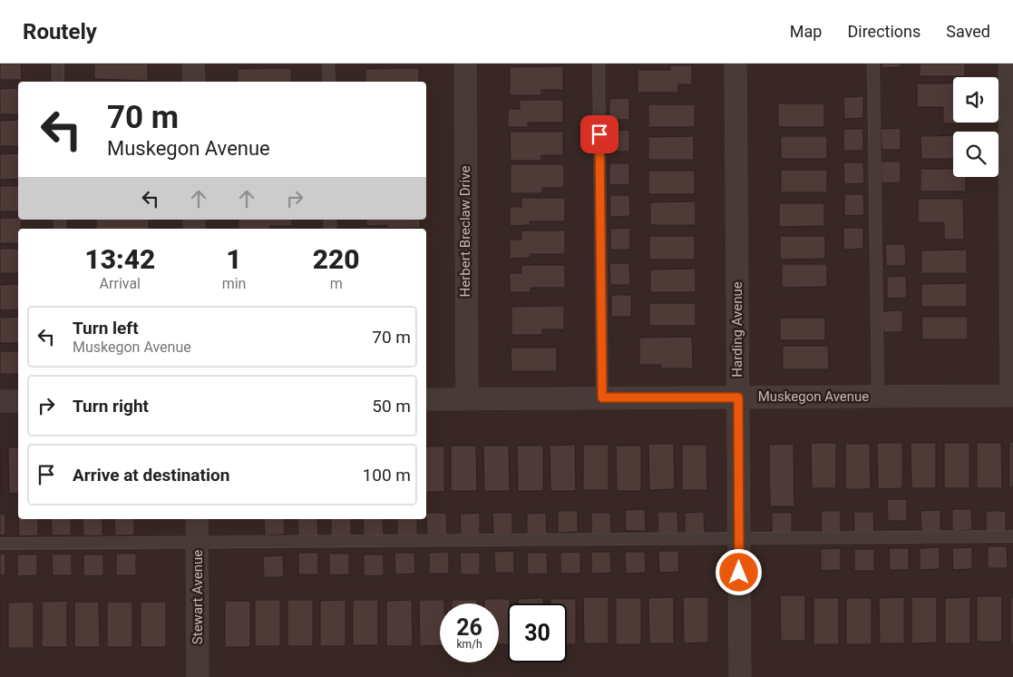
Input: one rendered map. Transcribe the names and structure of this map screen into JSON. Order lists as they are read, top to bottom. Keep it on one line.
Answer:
{"streets":{"street":["Herbert Breclaw Drive","Harding Avenue","Muskegon Avenue","Stewart Avenue"]},"crossings":[["Herbert Breclaw Drive","Muskegon Avenue"],["Harding Avenue","Muskegon Avenue"]],"page":{"header":"Routely","nav":["Map","Directions","Saved"],"turn":["70 m","Muskegon Avenue"],"eta":["13:42","Arrival","1","min","220","m"],"list":[{"name":"Turn left","note":"Muskegon Avenue","value":"70 m"},{"name":"Turn right","value":"50 m"},{"name":"Arrive at destination","value":"100 m"}],"speed":"26 km/h","limit":"30"}}
